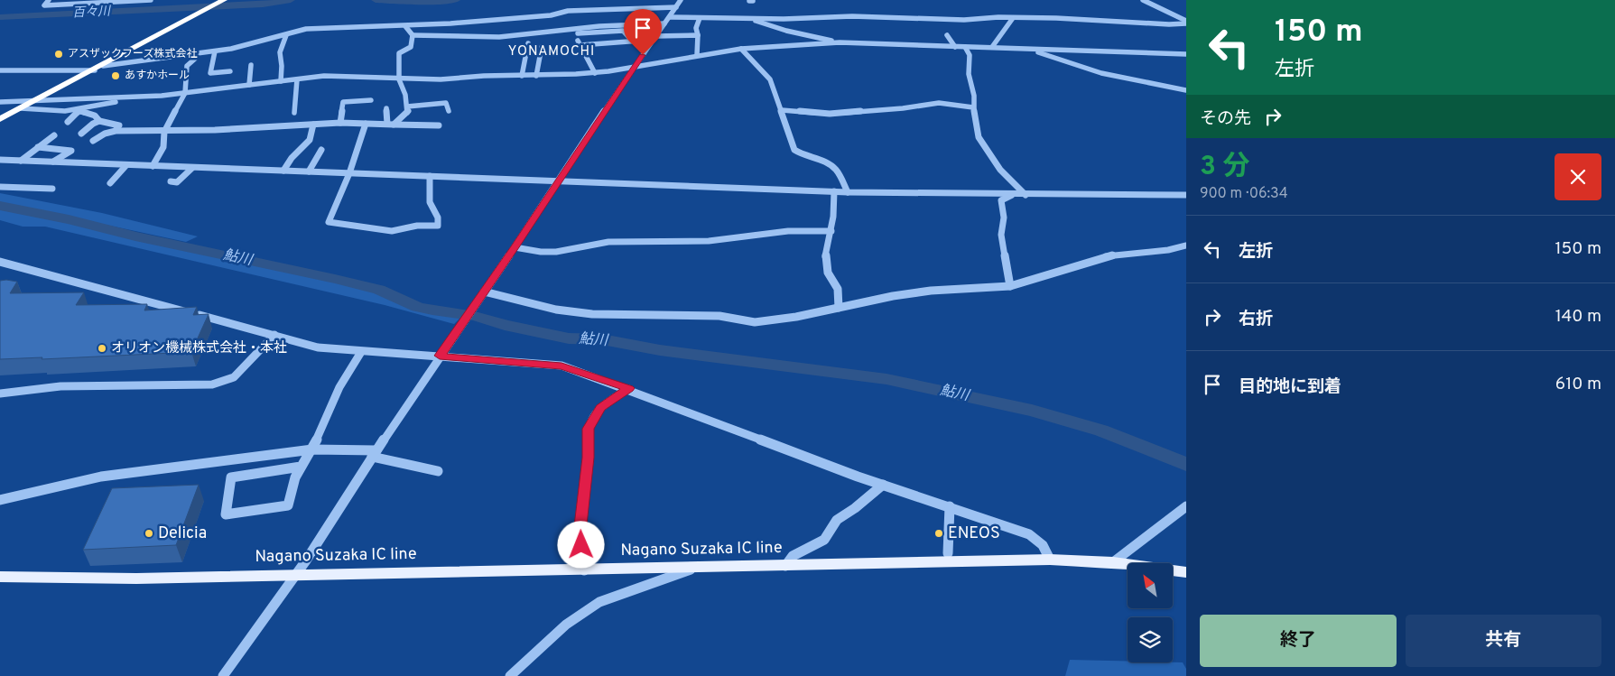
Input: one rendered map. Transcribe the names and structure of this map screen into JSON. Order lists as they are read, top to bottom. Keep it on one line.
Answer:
{"streets":{"main road":["Nagano Suzaka IC line"]},"districts":["YONAMOCHI"],"water":["百々川","鮎川"],"places":["アスザックフーズ株式会社","あすかホール","オリオン機械株式会社・本社","Delicia","ENEOS"],"north":"top left","page":{"turn":["150 m","左折"],"then":"その先","heading":["3 分","900 m · 06:34"],"list":[{"name":"左折","value":"150 m"},{"name":"右折","value":"140 m"},{"name":"目的地に到着","value":"610 m"}],"buttons":["終了","共有"]}}
